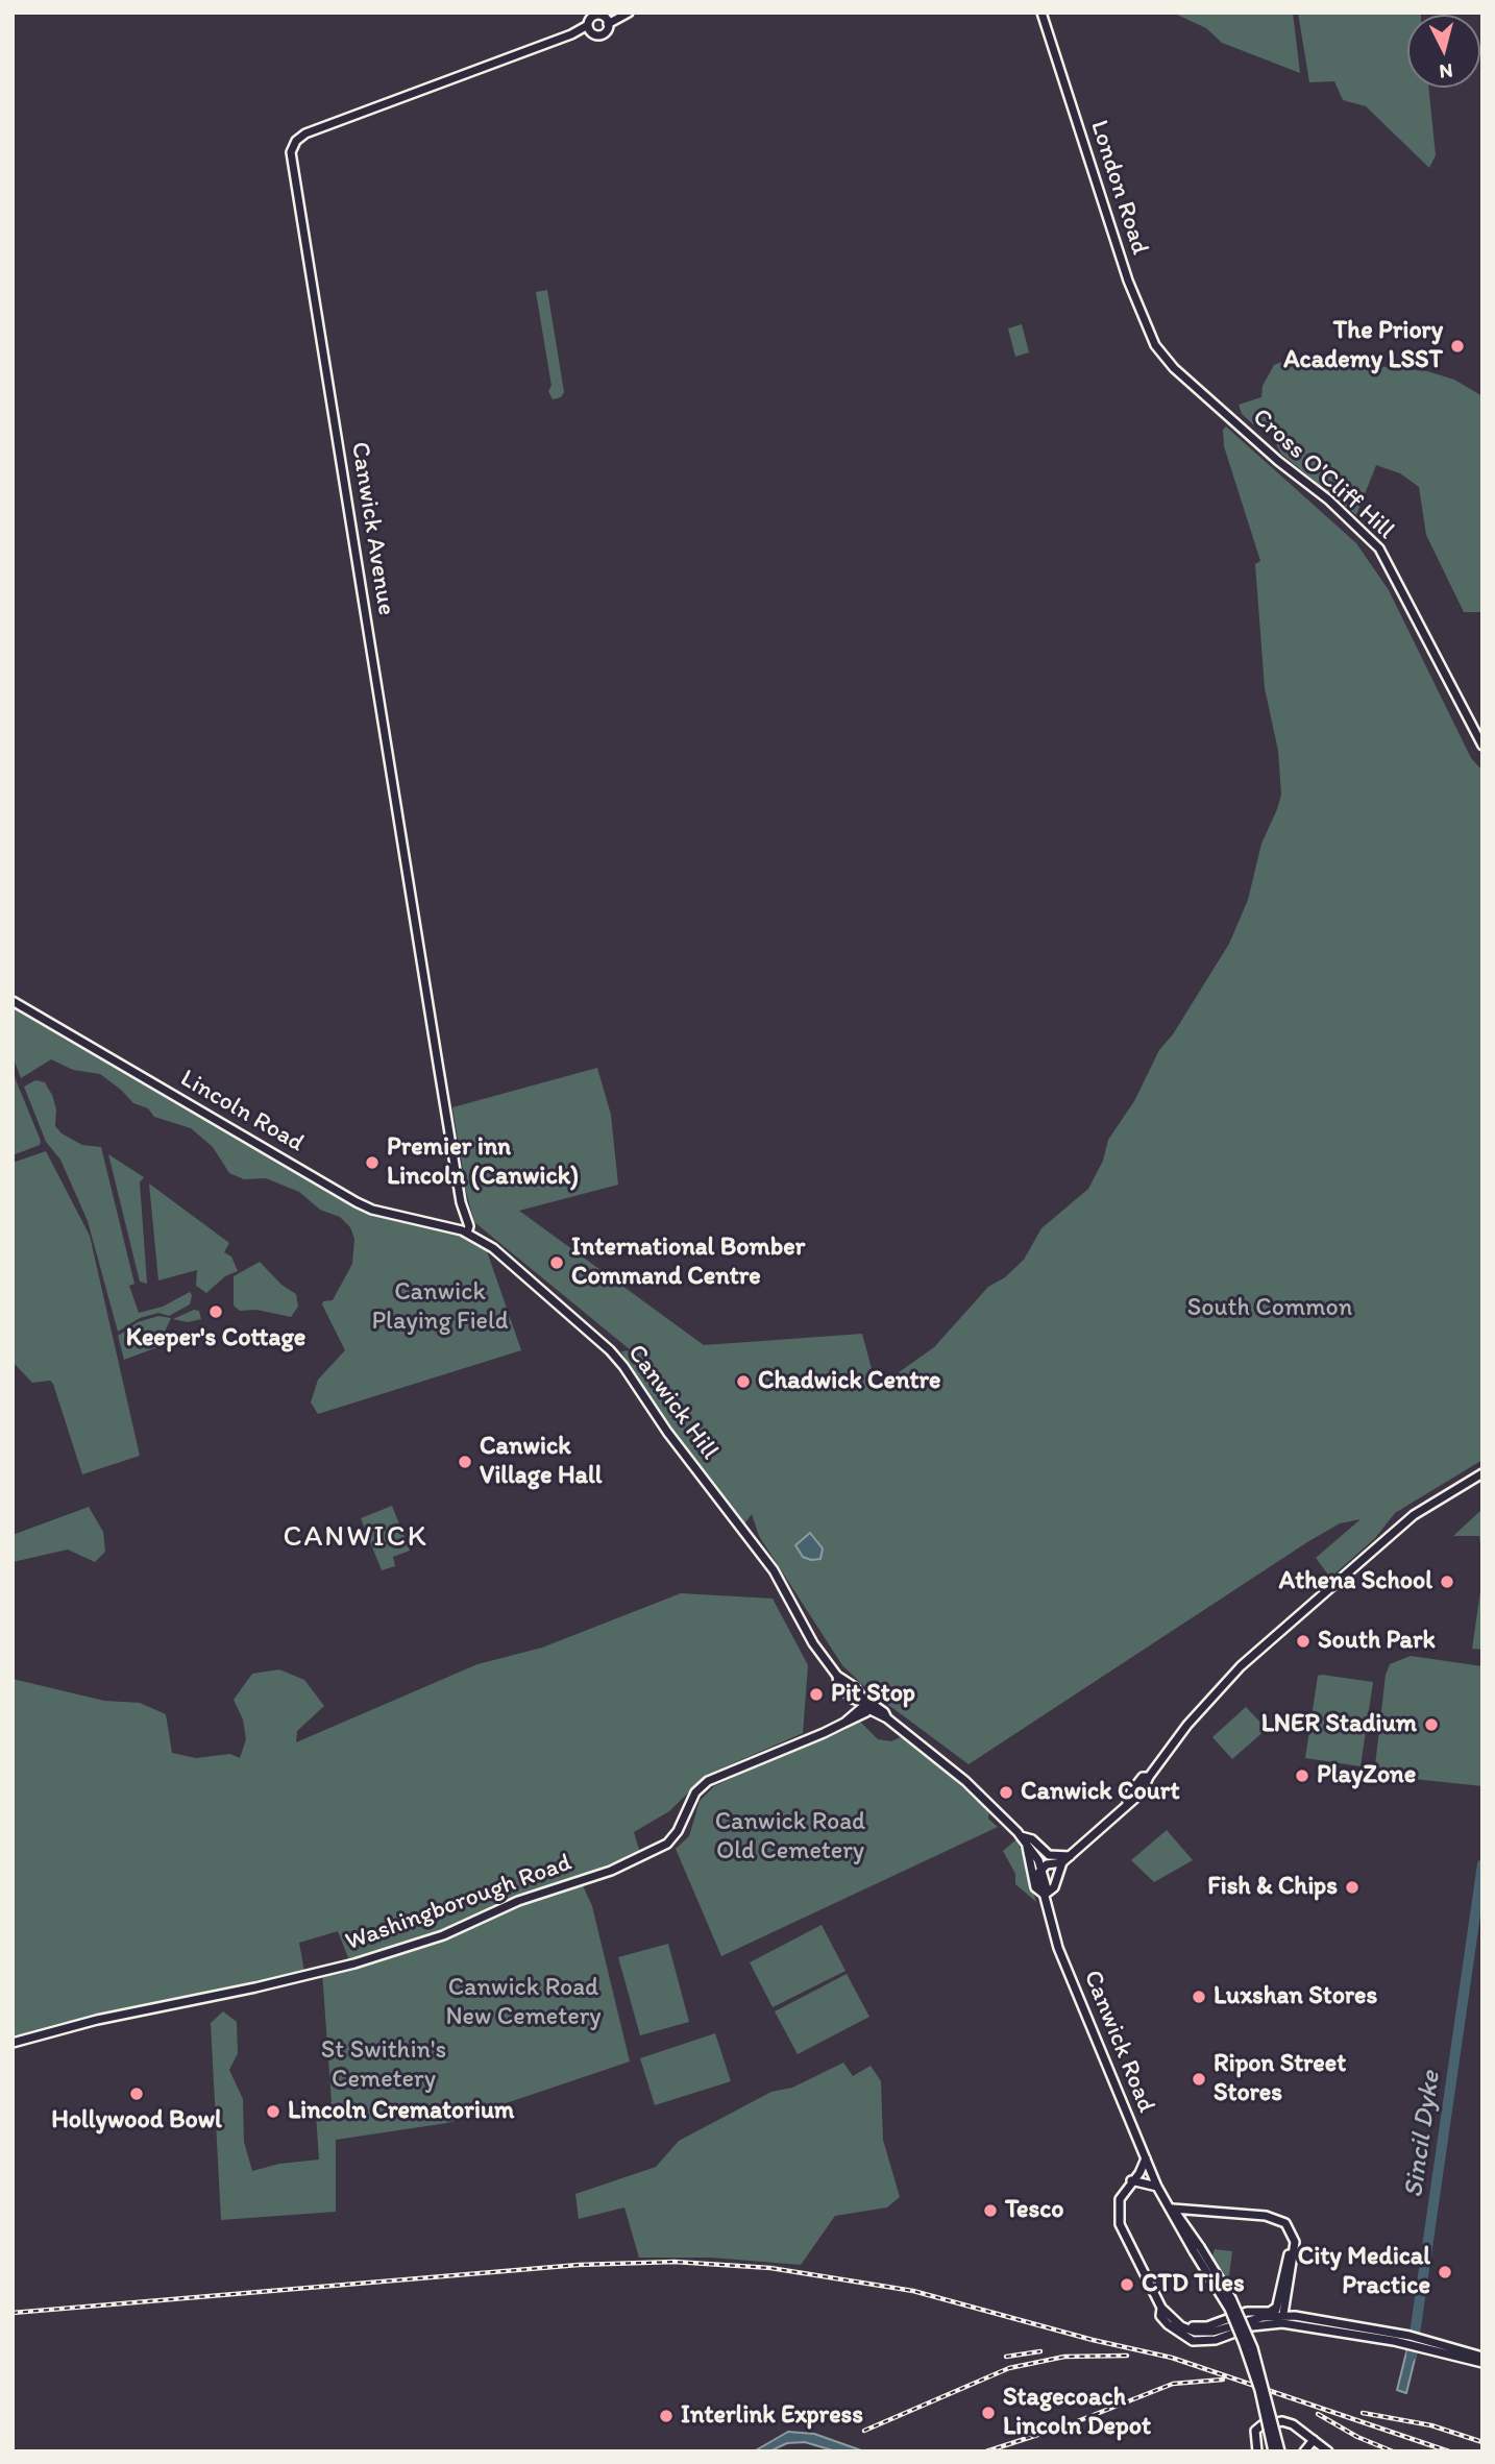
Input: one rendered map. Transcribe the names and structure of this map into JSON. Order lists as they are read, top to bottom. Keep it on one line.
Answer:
{"streets":{"main road":["London Road","Cross O'Cliff Hill","Canwick Avenue","Lincoln Road","Canwick Hill","Washingborough Road","Canwick Road"]},"crossings":[["London Road","Cross O'Cliff Hill"],["Canwick Avenue","Lincoln Road"],["Canwick Avenue","Canwick Hill"],["Lincoln Road","Canwick Hill"],["Canwick Hill","Canwick Road"],["Washingborough Road","Canwick Road"]],"districts":["CANWICK"],"water":["Sincil Dyke"],"parks":["Canwick Playing Field","South Common","Canwick Road Old Cemetery","Canwick Road New Cemetery","St Swithin's Cemetery"],"places":["The Priory Academy LSST","Premier inn Lincoln (Canwick)","International Bomber Command Centre","Keeper's Cottage","Chadwick Centre","Canwick Village Hall","Athena School","South Park","Pit Stop","LNER Stadium","PlayZone","Canwick Court","Fish & Chips","Luxshan Stores","Ripon Street Stores","Hollywood Bowl","Lincoln Crematorium","Tesco","City Medical Practice","CTD Tiles","Stagecoach Lincoln Depot","Interlink Express"],"north":"bottom"}
